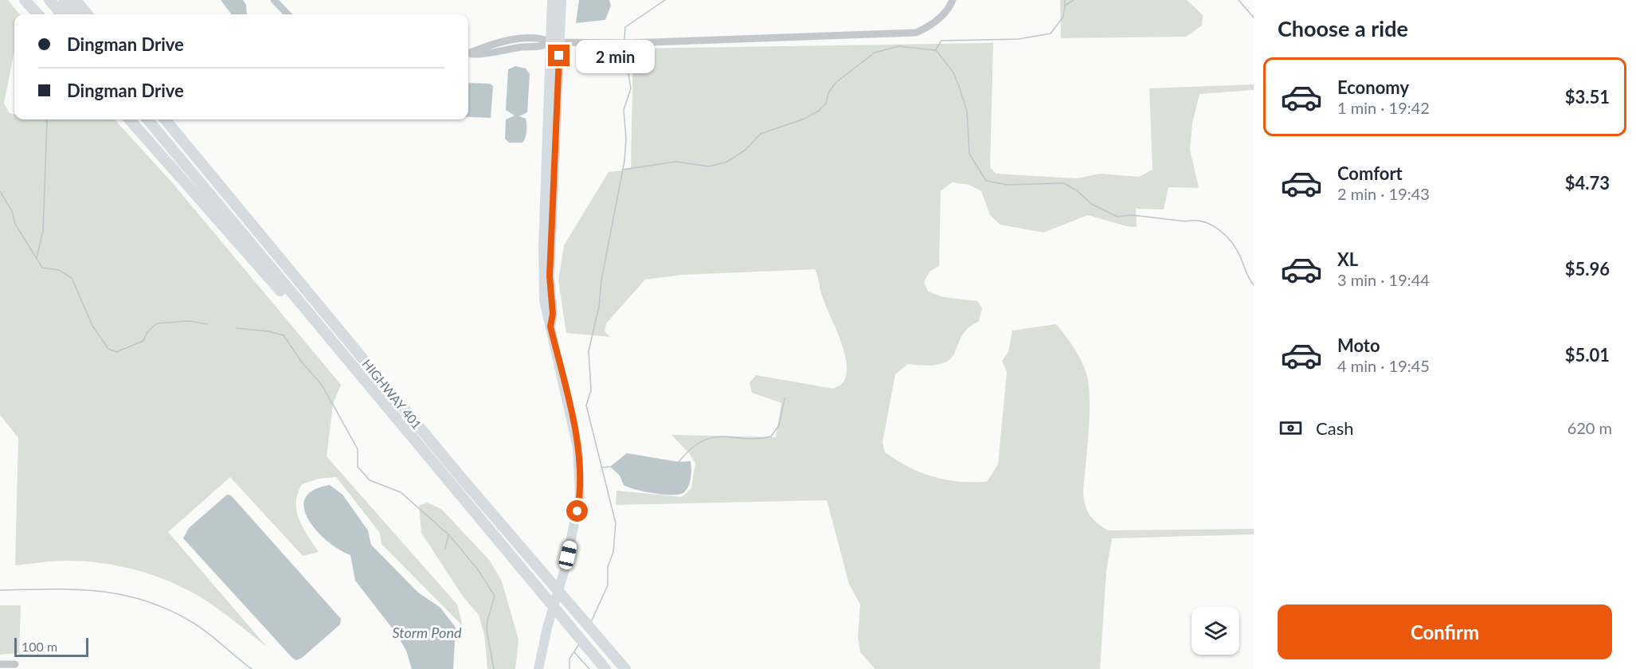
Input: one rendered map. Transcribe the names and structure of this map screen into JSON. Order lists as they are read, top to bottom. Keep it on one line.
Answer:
{"streets":{"highway":["HIGHWAY 401"]},"water":["Storm Pond"],"scale_bar":"100 m","page":{"heading":"Choose a ride","banner":["Dingman Drive","Dingman Drive"],"bubble":"2 min","list":[{"name":"Economy","note":"1 min · 19:42","value":"$3.51"},{"name":"Comfort","note":"2 min · 19:43","value":"$4.73"},{"name":"XL","note":"3 min · 19:44","value":"$5.96"},{"name":"Moto","note":"4 min · 19:45","value":"$5.01"}],"pay":["Cash","620 m"],"buttons":"Confirm","scale":"100 m"}}
